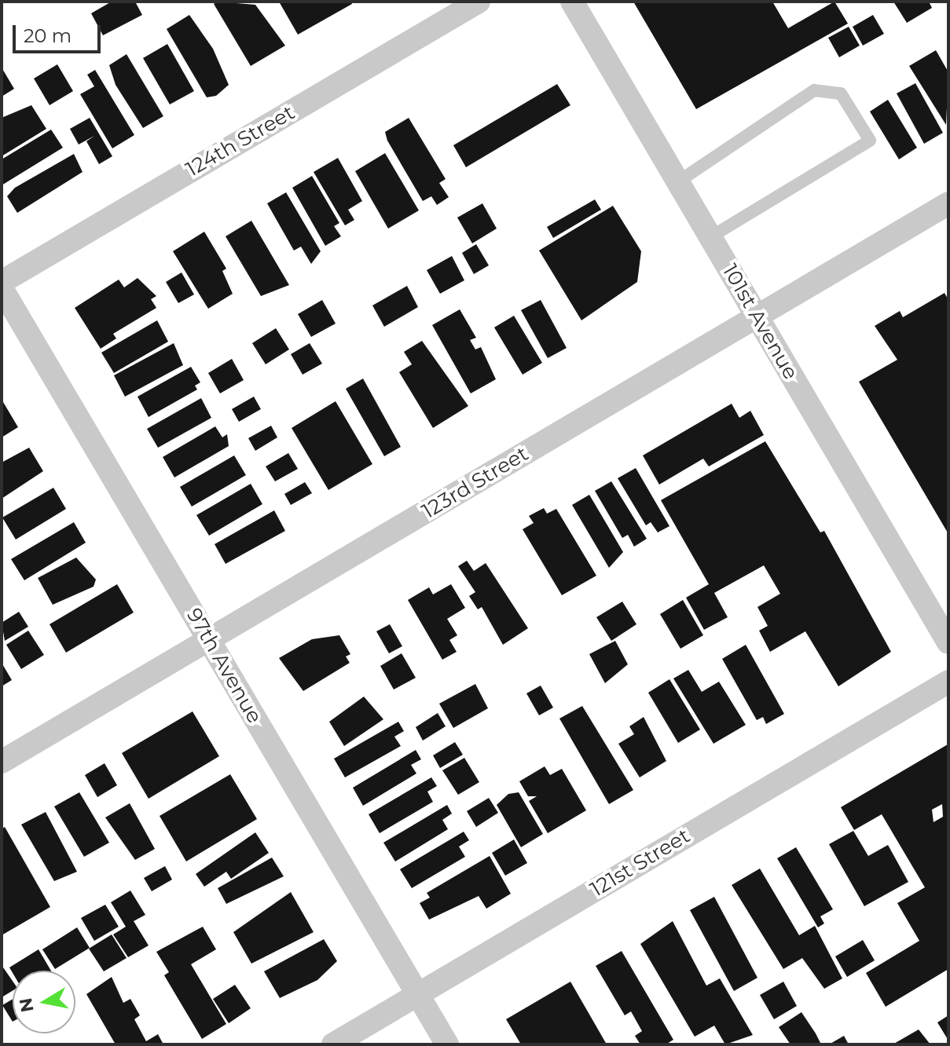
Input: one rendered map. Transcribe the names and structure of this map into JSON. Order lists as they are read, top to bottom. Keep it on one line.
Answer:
{"streets":{"street":["124th Street","101st Avenue","123rd Street","97th Avenue","121st Street"]},"crossings":[["101st Avenue","123rd Street"],["123rd Street","97th Avenue"],["97th Avenue","121st Street"]],"scale_bar":"20 m","north":"left"}
